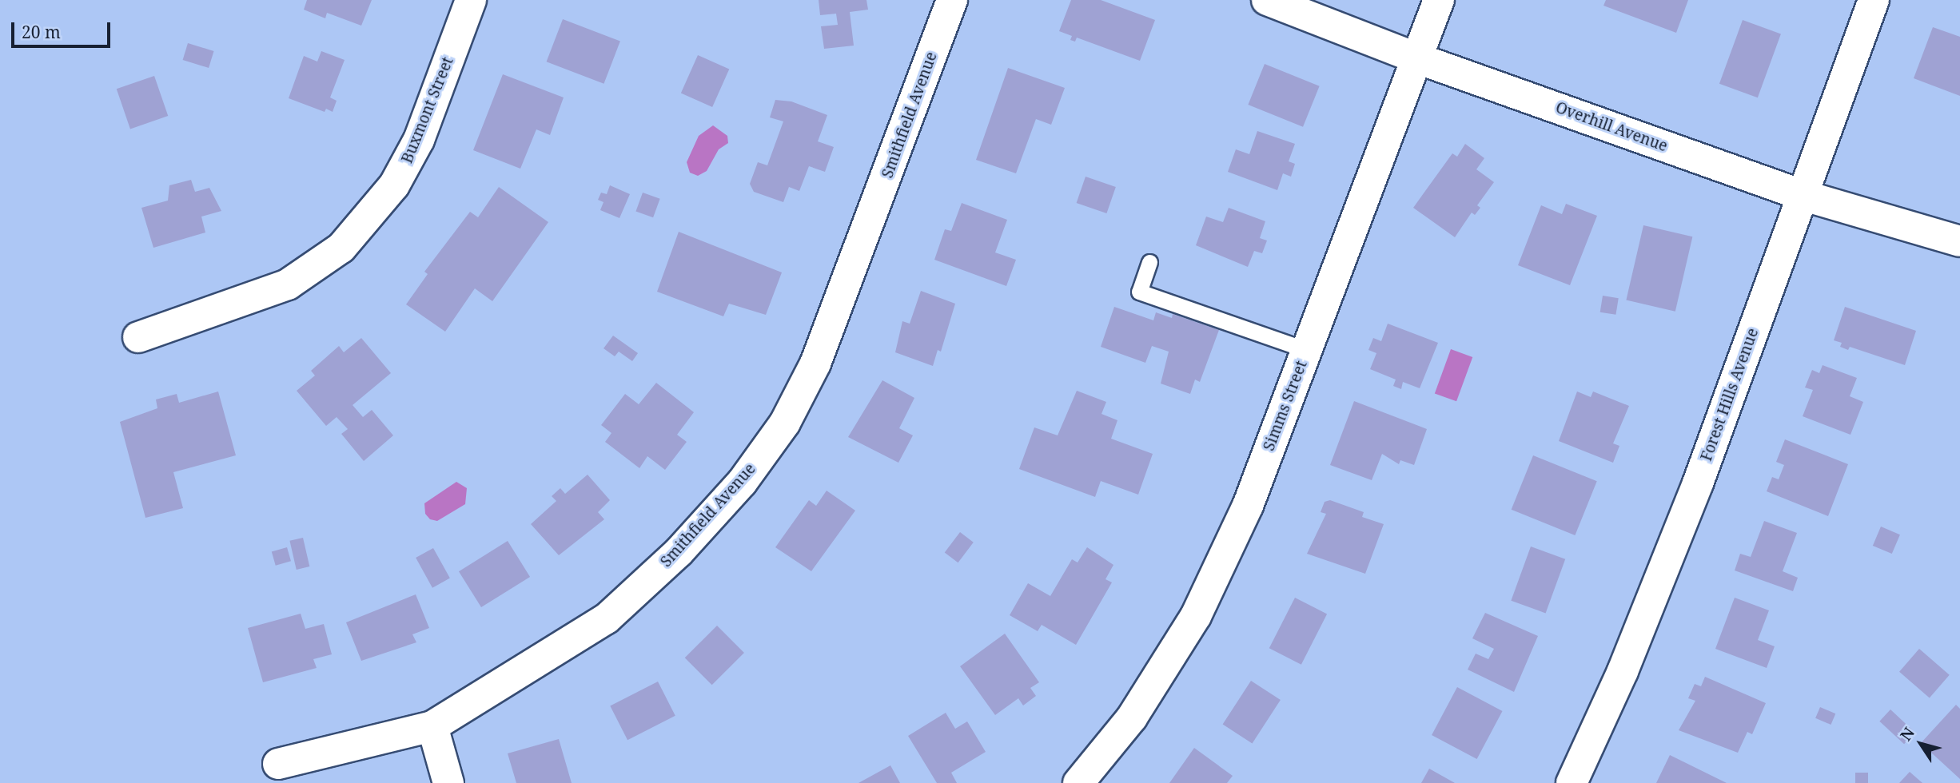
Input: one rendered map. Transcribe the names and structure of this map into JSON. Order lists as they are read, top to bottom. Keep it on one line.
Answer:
{"streets":{"street":["Buxmont Street","Smithfield Avenue","Overhill Avenue","Forest Hills Avenue","Simms Street"]},"crossings":[["Overhill Avenue","Forest Hills Avenue"],["Overhill Avenue","Simms Street"]],"scale_bar":"20 m","north":"top left"}
